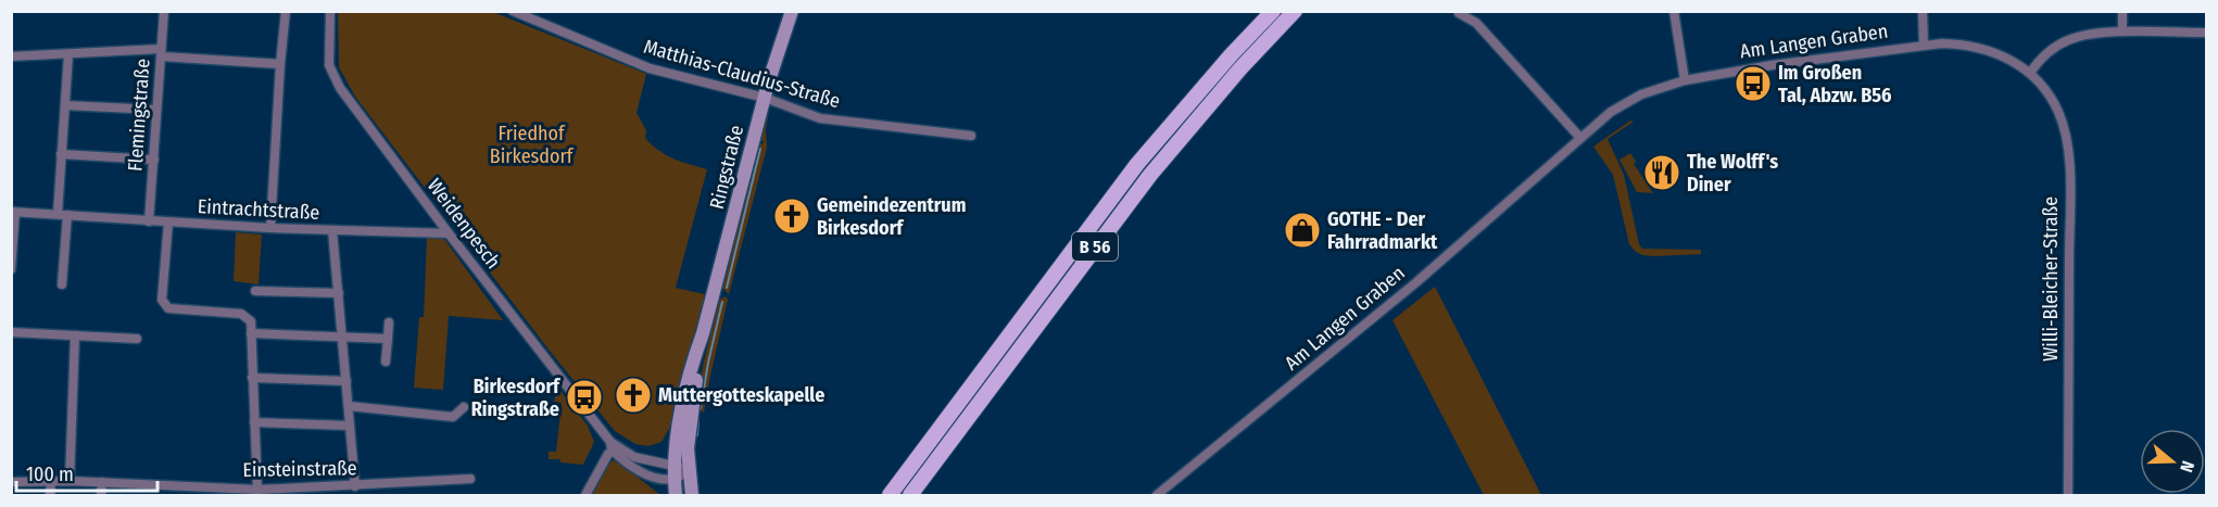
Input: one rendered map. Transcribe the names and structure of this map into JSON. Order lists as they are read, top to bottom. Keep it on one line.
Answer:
{"streets":{"main road":["Ringstraße","B 56"],"street":["Am Langen Graben","Matthias-Claudius-Straße","Flemingstraße","Eintrachtstraße","Weidenpesch","Willi-Bleicher-Straße","Einsteinstraße"]},"crossings":[["Am Langen Graben","Willi-Bleicher-Straße"],["Matthias-Claudius-Straße","Ringstraße"],["Flemingstraße","Eintrachtstraße"],["Ringstraße","Weidenpesch"],["Eintrachtstraße","Weidenpesch"]],"parks":["Friedhof Birkesdorf"],"places":{"bus stop":["Im Großen Tal, Abzw. B56","Birkesdorf Ringstraße"],"restaurant":["The Wolff's Diner"],"church":["Gemeindezentrum Birkesdorf","Muttergotteskapelle"],"shop":["GOTHE - Der Fahrradmarkt"]},"scale_bar":"100 m","north":"right"}
